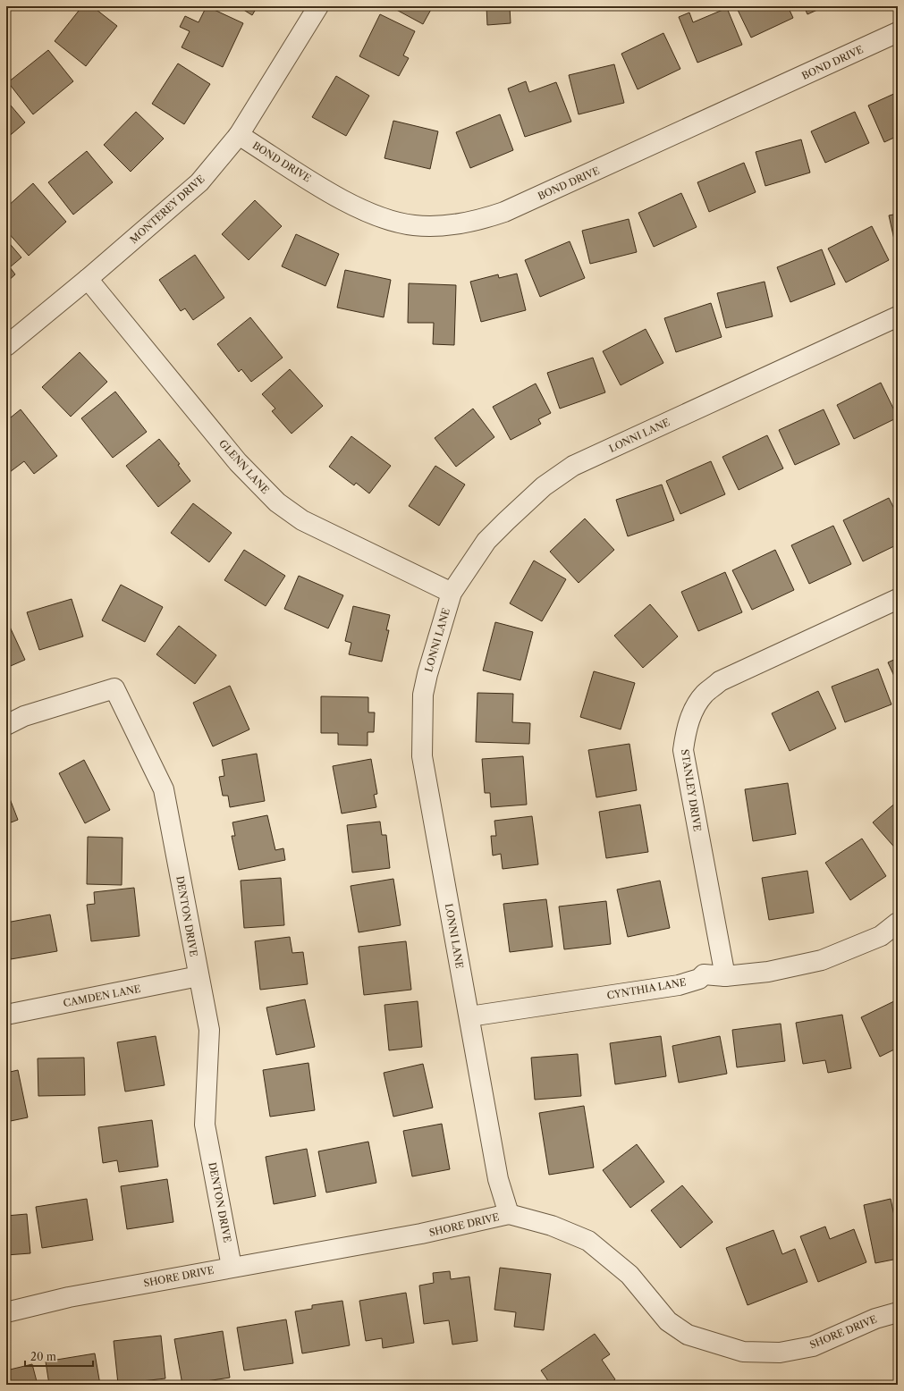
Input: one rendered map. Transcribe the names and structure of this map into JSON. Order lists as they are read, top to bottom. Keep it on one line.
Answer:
{"streets":{"street":["BOND DRIVE","MONTEREY DRIVE","LONNI LANE","GLENN LANE","STANLEY DRIVE","DENTON DRIVE","CYNTHIA LANE","CAMDEN LANE","SHORE DRIVE"]},"crossings":[["BOND DRIVE","MONTEREY DRIVE"],["MONTEREY DRIVE","GLENN LANE"],["LONNI LANE","GLENN LANE"],["LONNI LANE","CYNTHIA LANE"],["LONNI LANE","SHORE DRIVE"],["STANLEY DRIVE","CYNTHIA LANE"],["DENTON DRIVE","CAMDEN LANE"],["DENTON DRIVE","SHORE DRIVE"]],"scale_bar":"20 m"}
